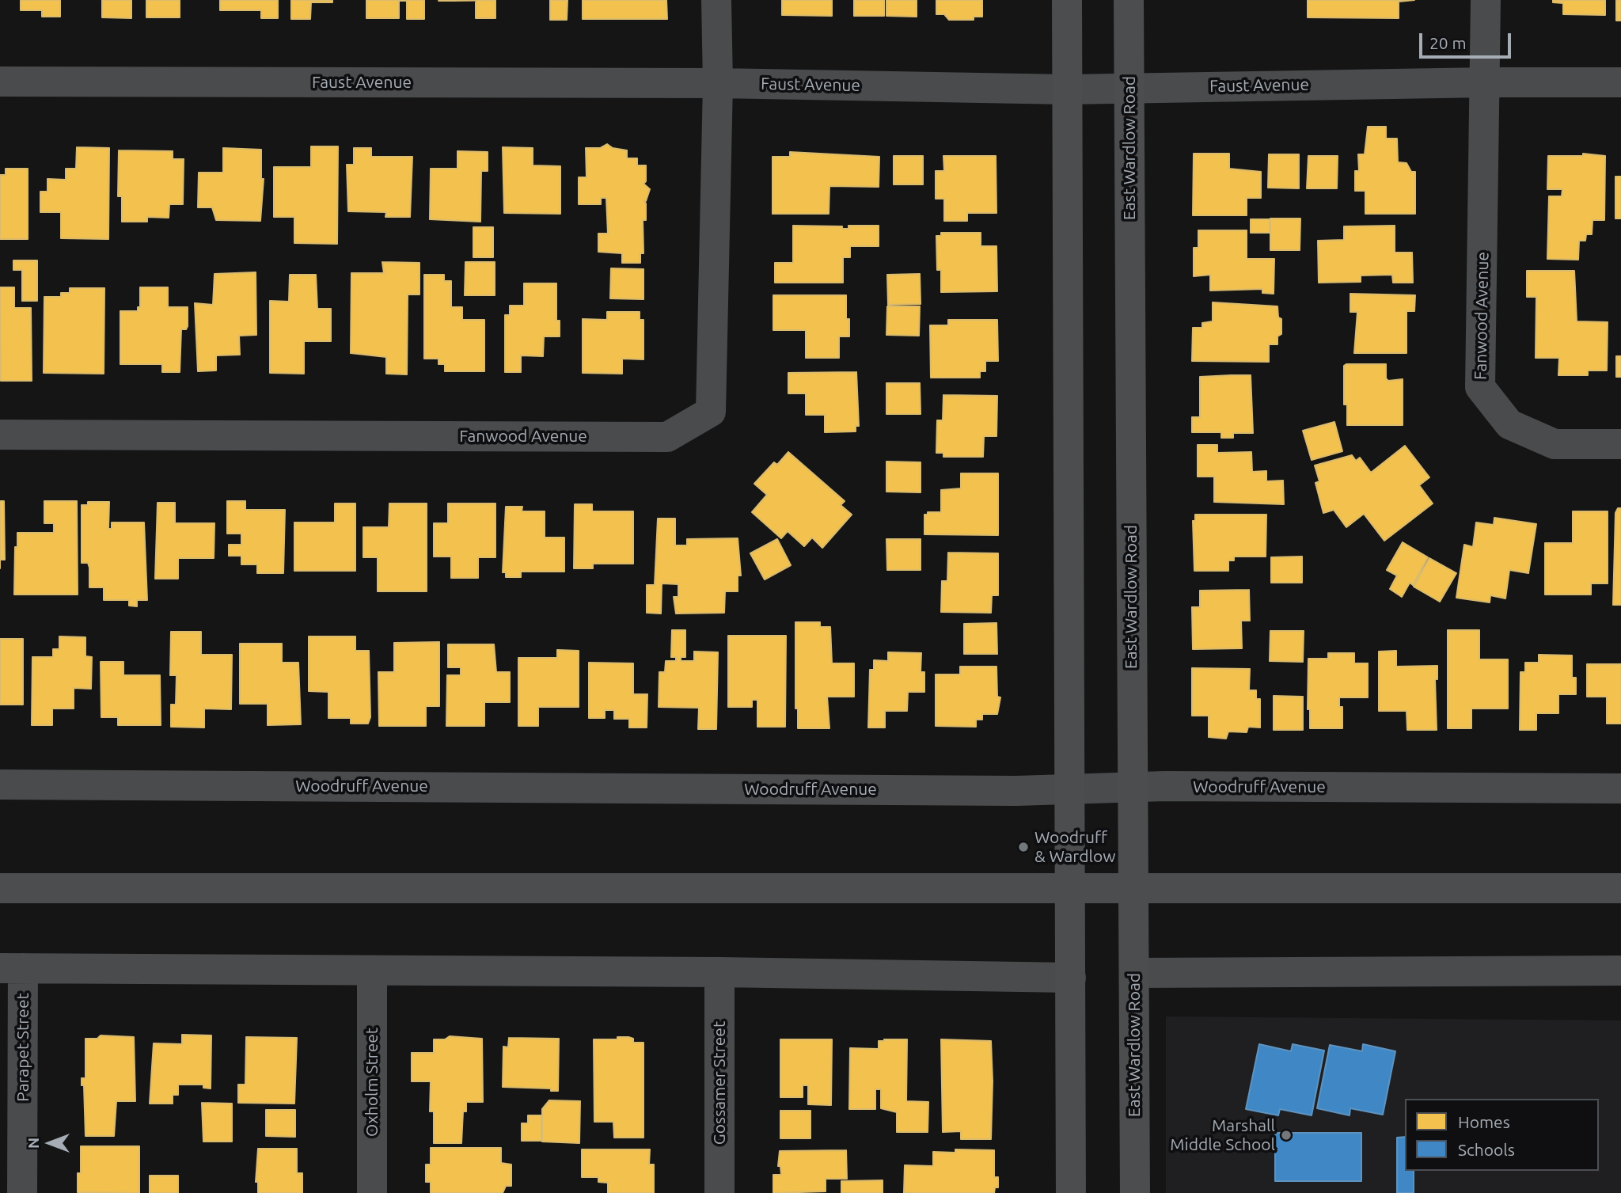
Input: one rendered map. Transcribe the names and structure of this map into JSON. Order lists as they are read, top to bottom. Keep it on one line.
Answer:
{"streets":{"main road":["East Wardlow Road"],"street":["Faust Avenue","Fanwood Avenue","Woodruff Avenue","Parapet Street","Oxholm Street","Gossamer Street"]},"crossings":[["Faust Avenue","East Wardlow Road"],["Faust Avenue","Fanwood Avenue"],["East Wardlow Road","Woodruff Avenue"]],"places":["Woodruff & Wardlow","Marshall Middle School"],"legend":["Homes","Schools"],"scale_bar":"20 m","north":"left"}
